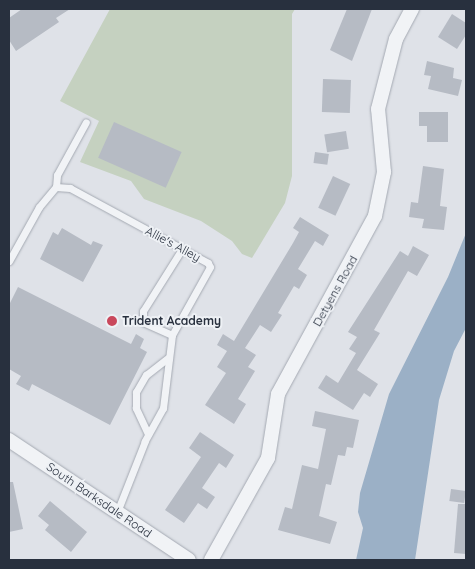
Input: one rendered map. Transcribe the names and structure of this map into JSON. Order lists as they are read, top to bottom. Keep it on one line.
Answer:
{"streets":{"street":["Detyens Road","South Barksdale Road"],"lane":["Allie's Alley"]},"crossings":[["Allie's Alley","South Barksdale Road"]],"places":["Trident Academy"]}
